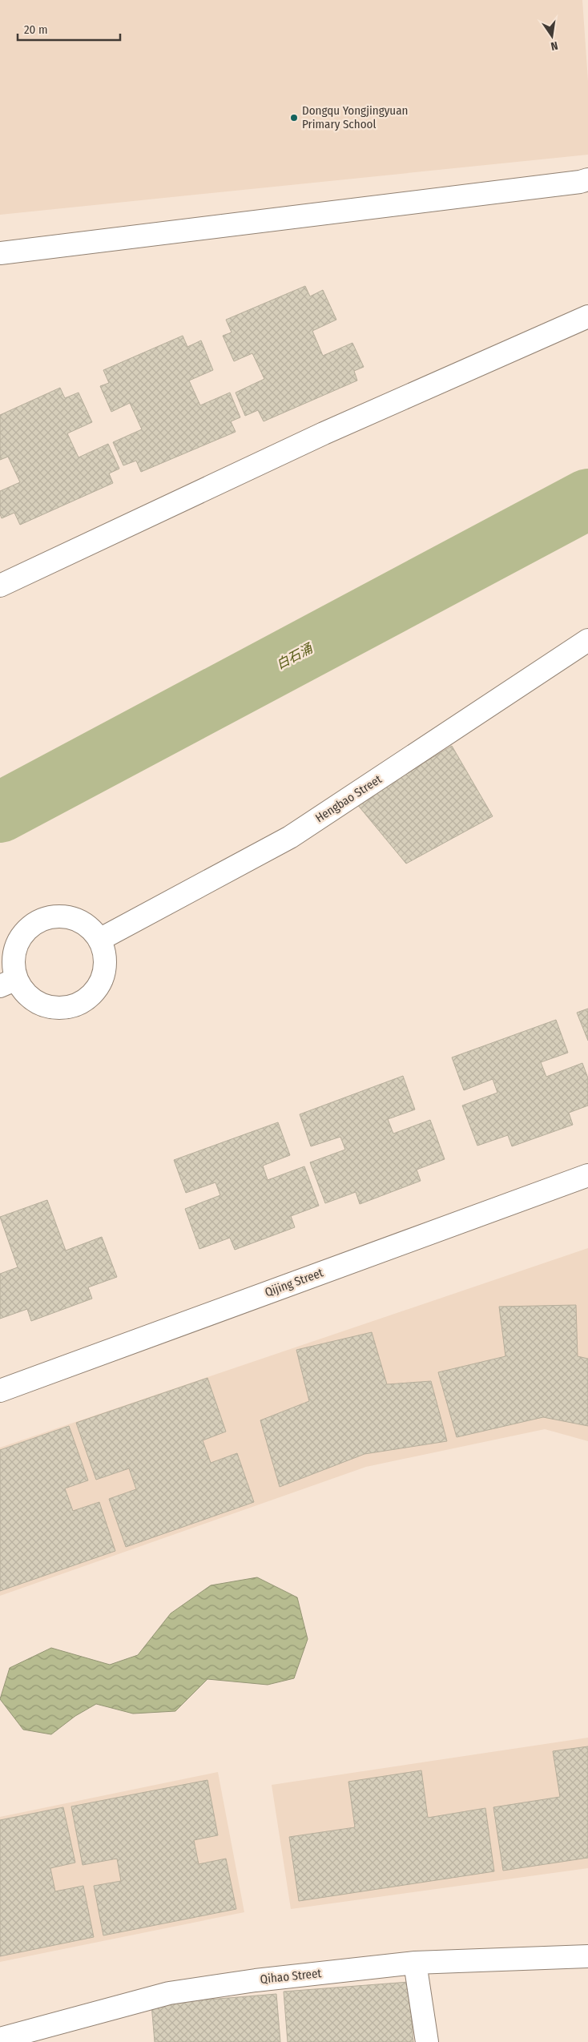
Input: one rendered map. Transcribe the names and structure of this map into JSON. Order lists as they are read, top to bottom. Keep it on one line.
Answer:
{"streets":{"street":["Hengbao Street","Qijing Street","Qihao Street"]},"water":["白石涌"],"places":["Dongqu Yongjingyuan Primary School"],"scale_bar":"20 m","north":"bottom"}
